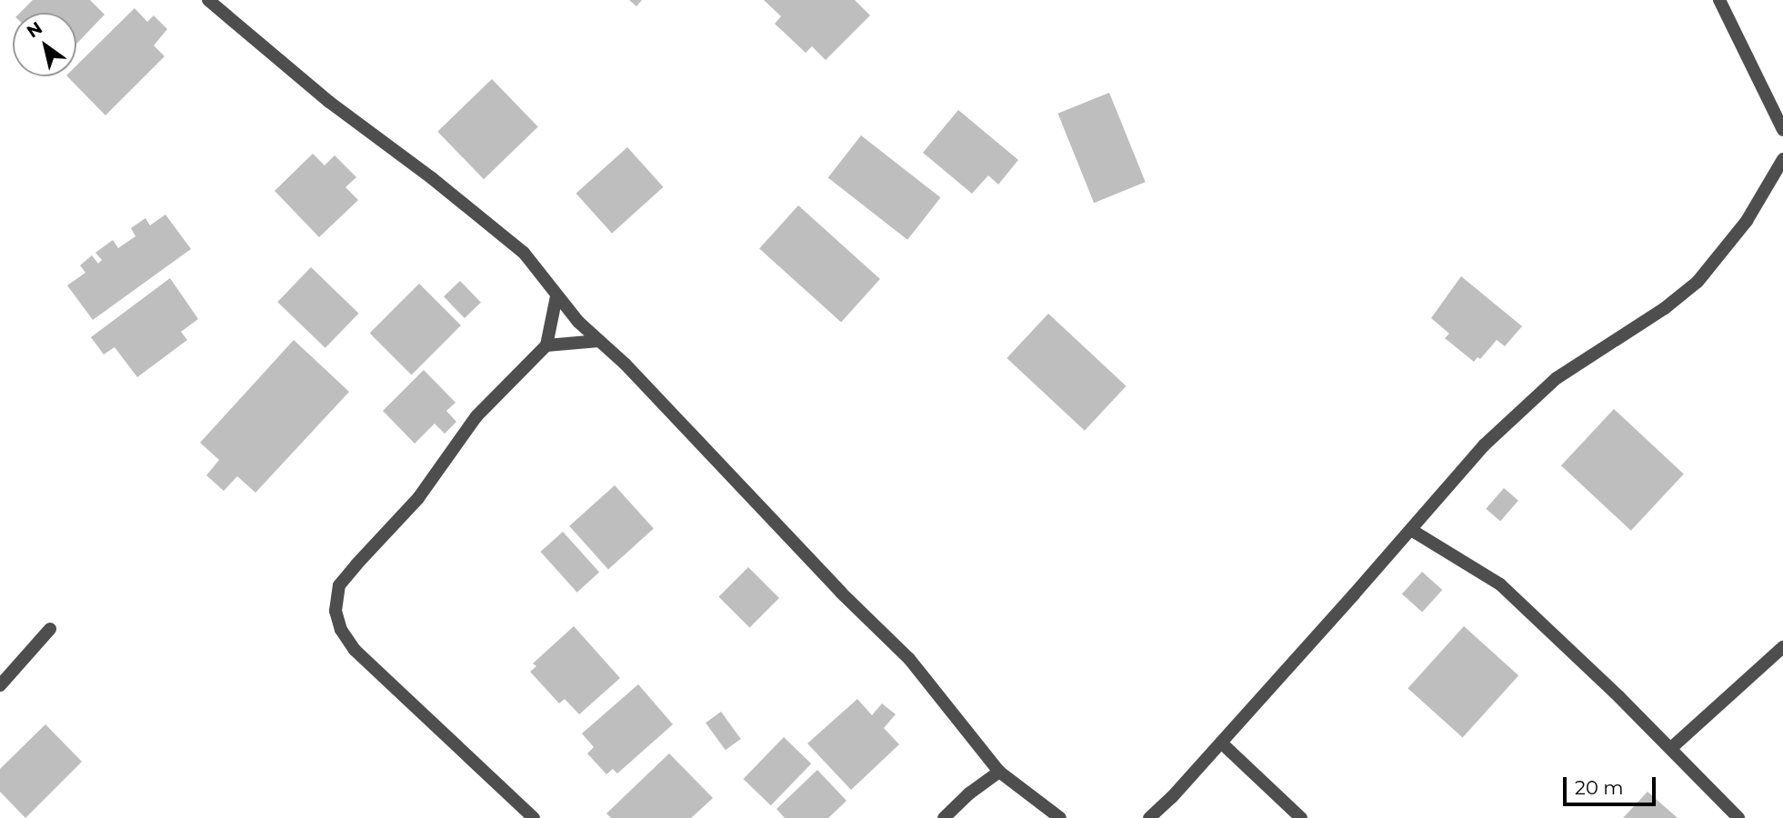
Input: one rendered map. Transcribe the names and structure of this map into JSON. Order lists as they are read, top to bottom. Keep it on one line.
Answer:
{"scale_bar":"20 m","north":"top left"}
